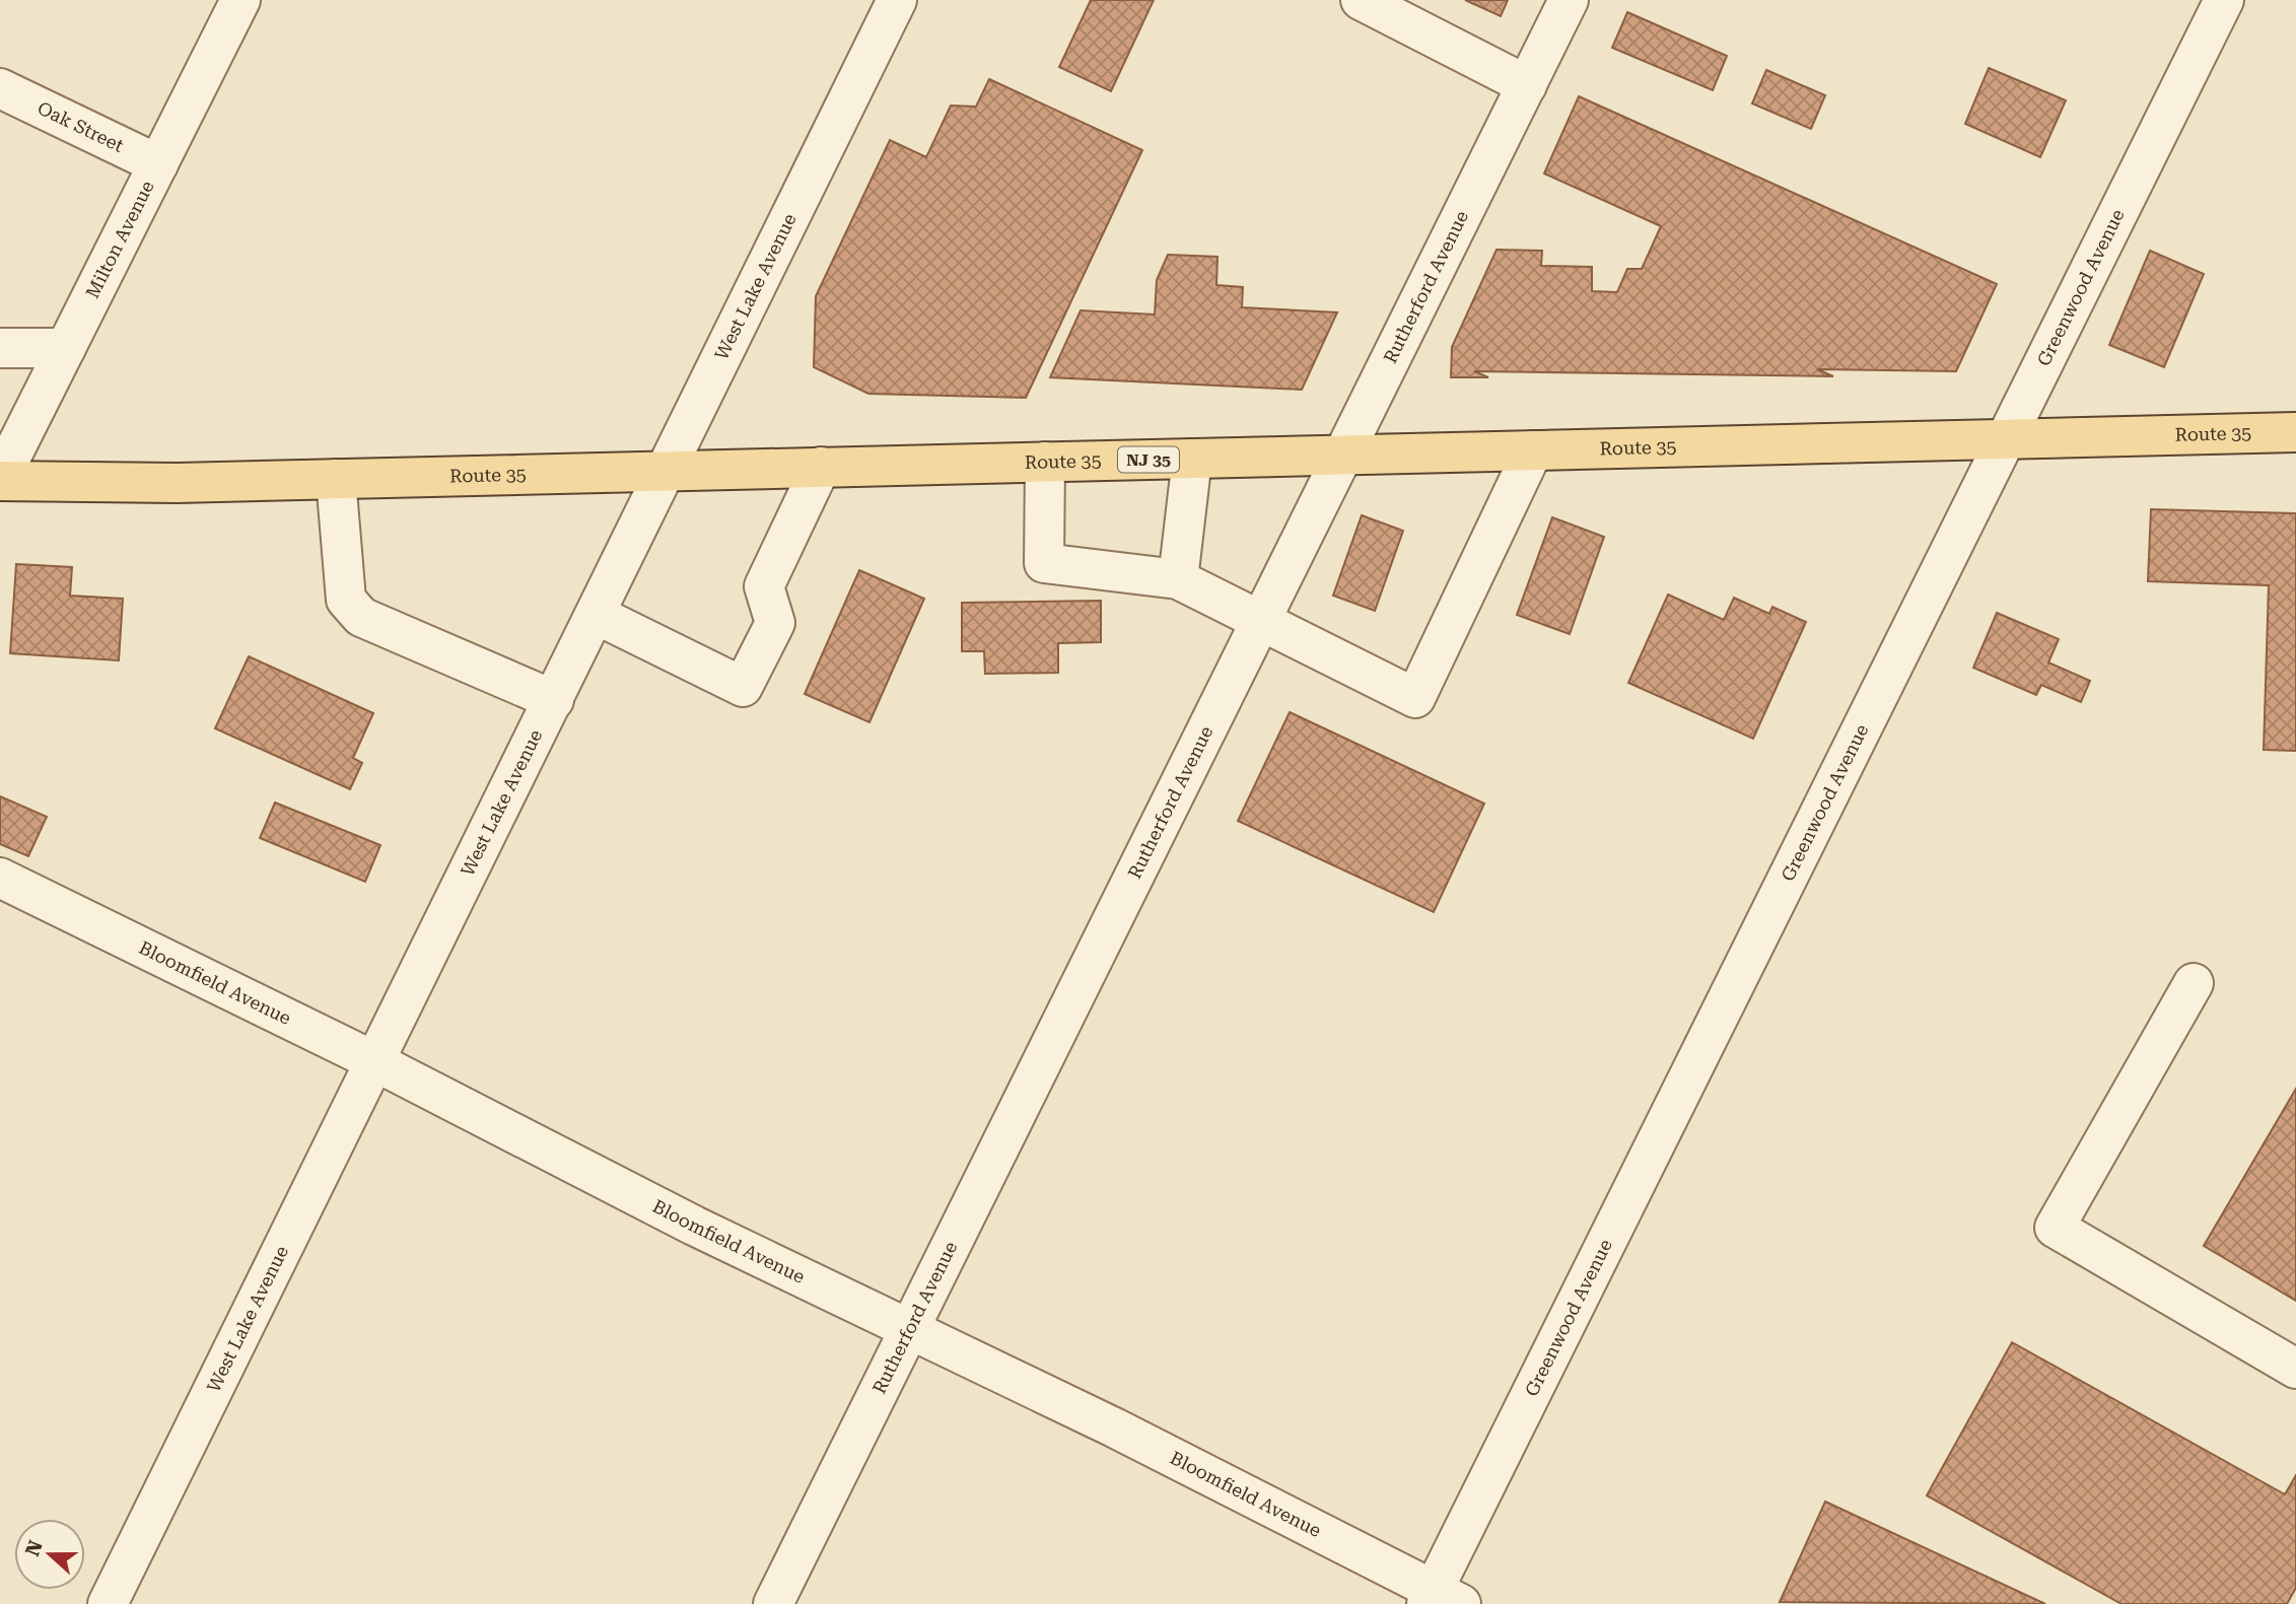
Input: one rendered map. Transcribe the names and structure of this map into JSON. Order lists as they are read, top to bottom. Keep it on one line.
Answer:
{"streets":{"main road":["Route 35","NJ 35"],"street":["Oak Street","Milton Avenue","West Lake Avenue","Rutherford Avenue","Greenwood Avenue","Bloomfield Avenue"]},"crossings":[["Oak Street","Milton Avenue"],["Milton Avenue","Route 35"],["West Lake Avenue","Route 35"],["West Lake Avenue","Bloomfield Avenue"],["Rutherford Avenue","Route 35"],["Rutherford Avenue","Bloomfield Avenue"],["Greenwood Avenue","Route 35"],["Greenwood Avenue","Bloomfield Avenue"]],"north":"left"}
